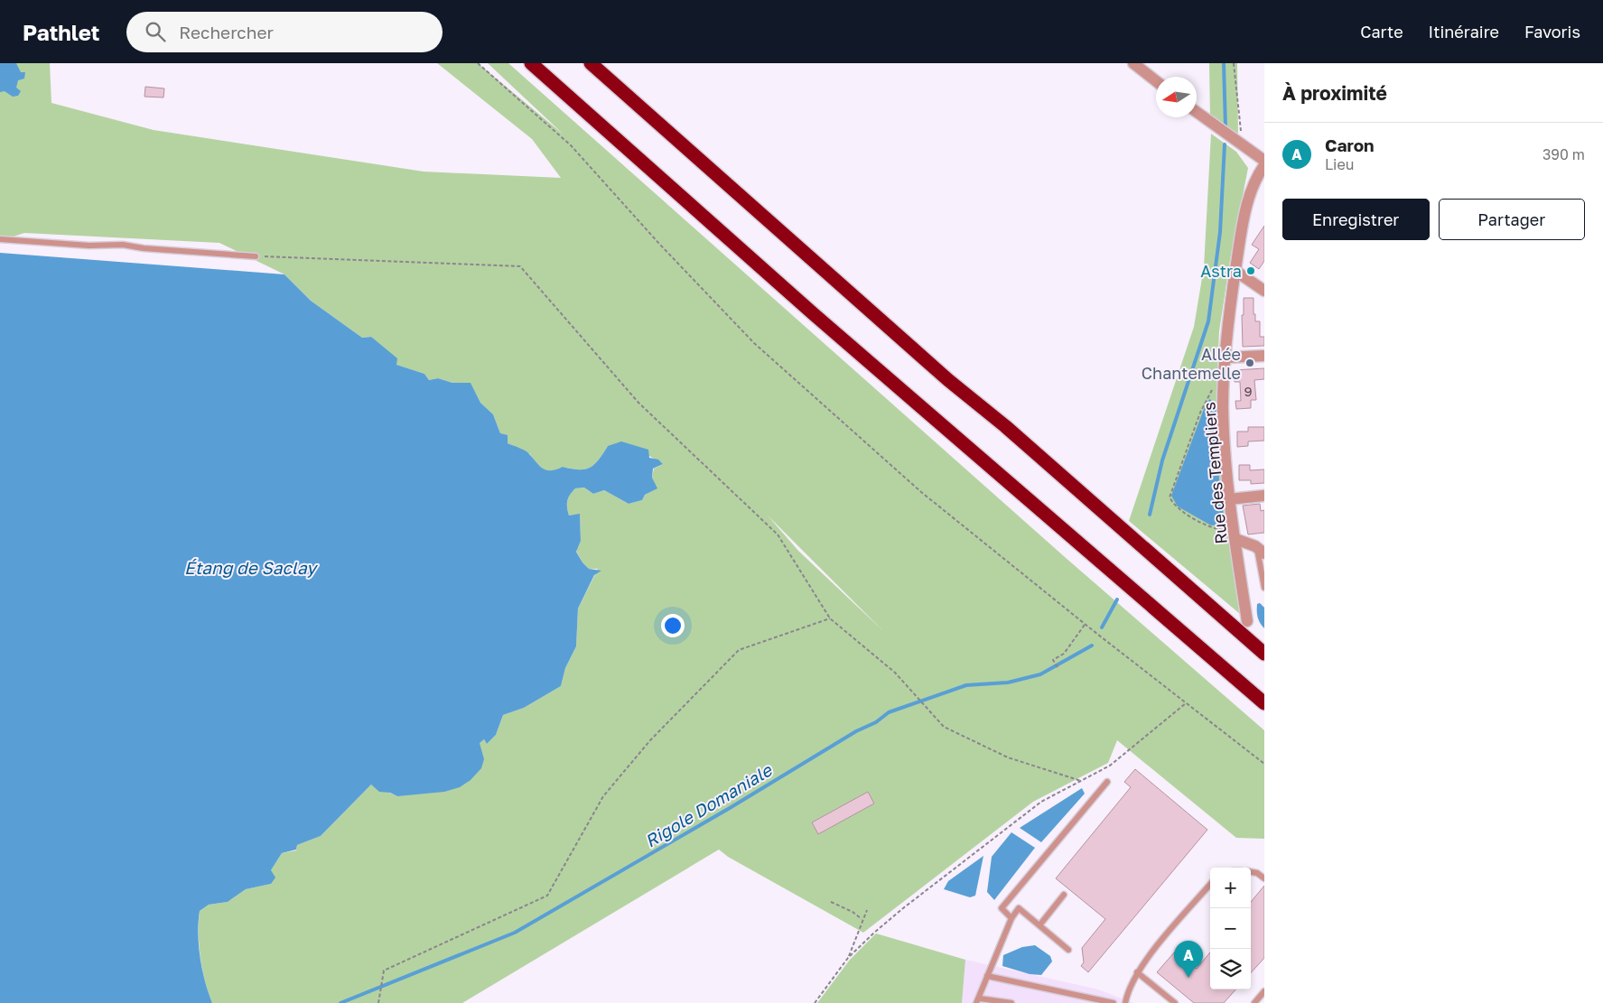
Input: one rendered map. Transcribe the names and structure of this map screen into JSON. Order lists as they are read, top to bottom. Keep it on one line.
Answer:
{"streets":{"street":["Rue des Templiers"]},"water":["Étang de Saclay","Rigole Domaniale"],"places":["Astra","Allée Chantemelle"],"house_numbers":["9"],"north":"left","page":{"header":"Pathlet","search":"Rechercher","nav":["Carte","Itinéraire","Favoris"],"heading":"À proximité","list":[{"mark":"A","name":"Caron","note":"Lieu","value":"390 m"}],"buttons":["Enregistrer","Partager"],"map_buttons":["+","−"],"pins":"A"}}
